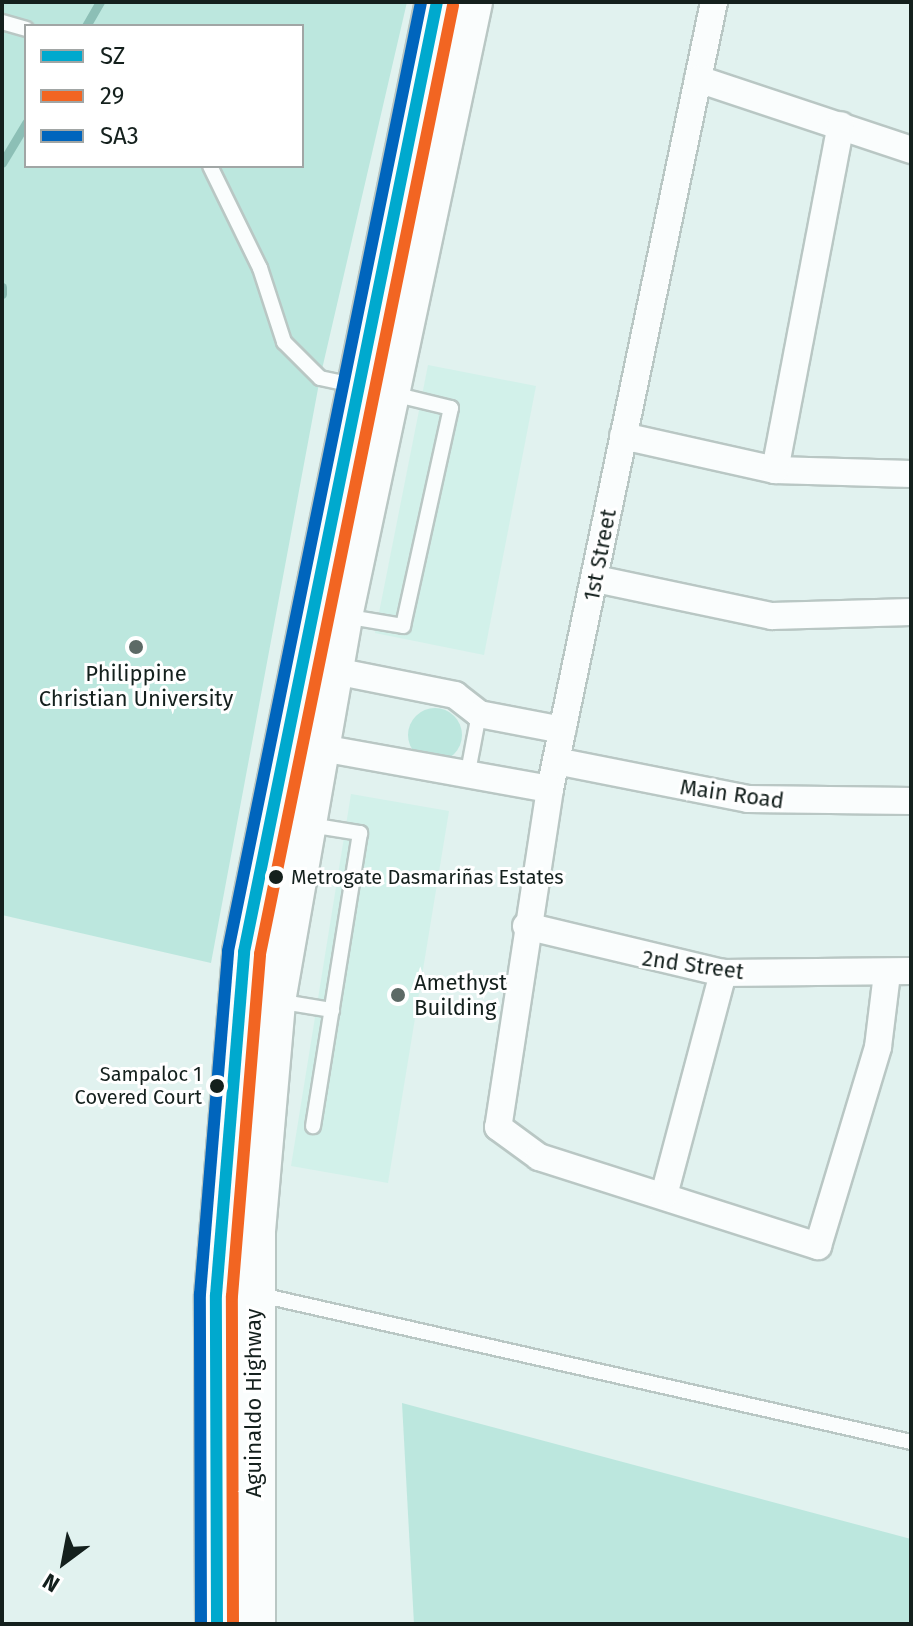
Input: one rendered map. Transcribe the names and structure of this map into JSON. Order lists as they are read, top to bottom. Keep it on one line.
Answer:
{"streets":{"main road":["Aguinaldo Highway"],"street":["1st Street","Main Road","2nd Street"]},"crossings":[["1st Street","Main Road"],["1st Street","2nd Street"]],"places":["Philippine Christian University","Metrogate Dasmariñas Estates","Amethyst Building","Sampaloc 1 Covered Court"],"lines":["transit line SZ","transit line SA3","transit line 29"],"legend":["SZ","29","SA3"],"north":"bottom left"}
